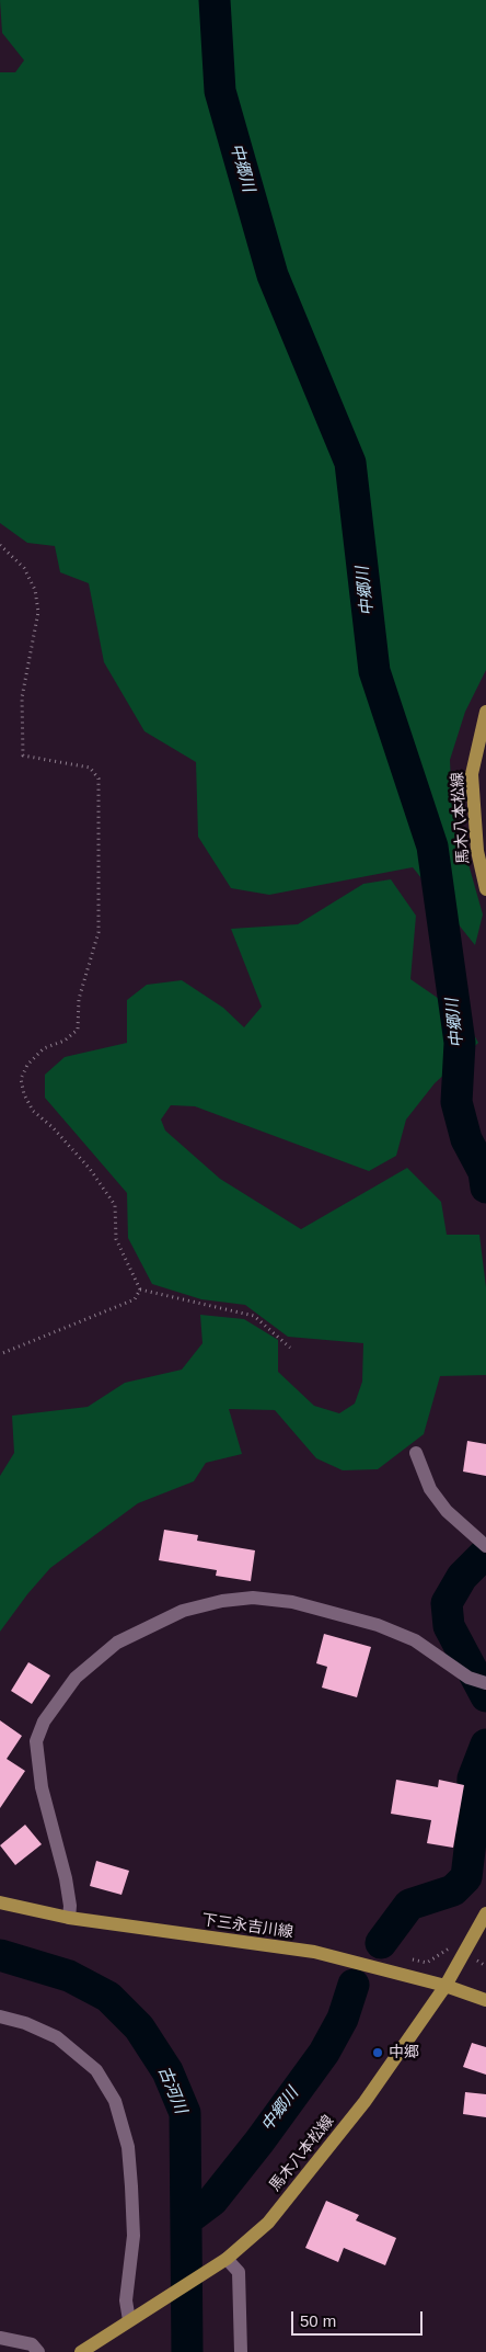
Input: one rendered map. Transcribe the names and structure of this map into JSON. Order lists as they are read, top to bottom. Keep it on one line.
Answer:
{"streets":{"main road":["馬木八本松線","下三永吉川線"]},"crossings":[["馬木八本松線","下三永吉川線"]],"water":["中郷川","古河川"],"places":["中郷"],"scale_bar":"50 m"}
